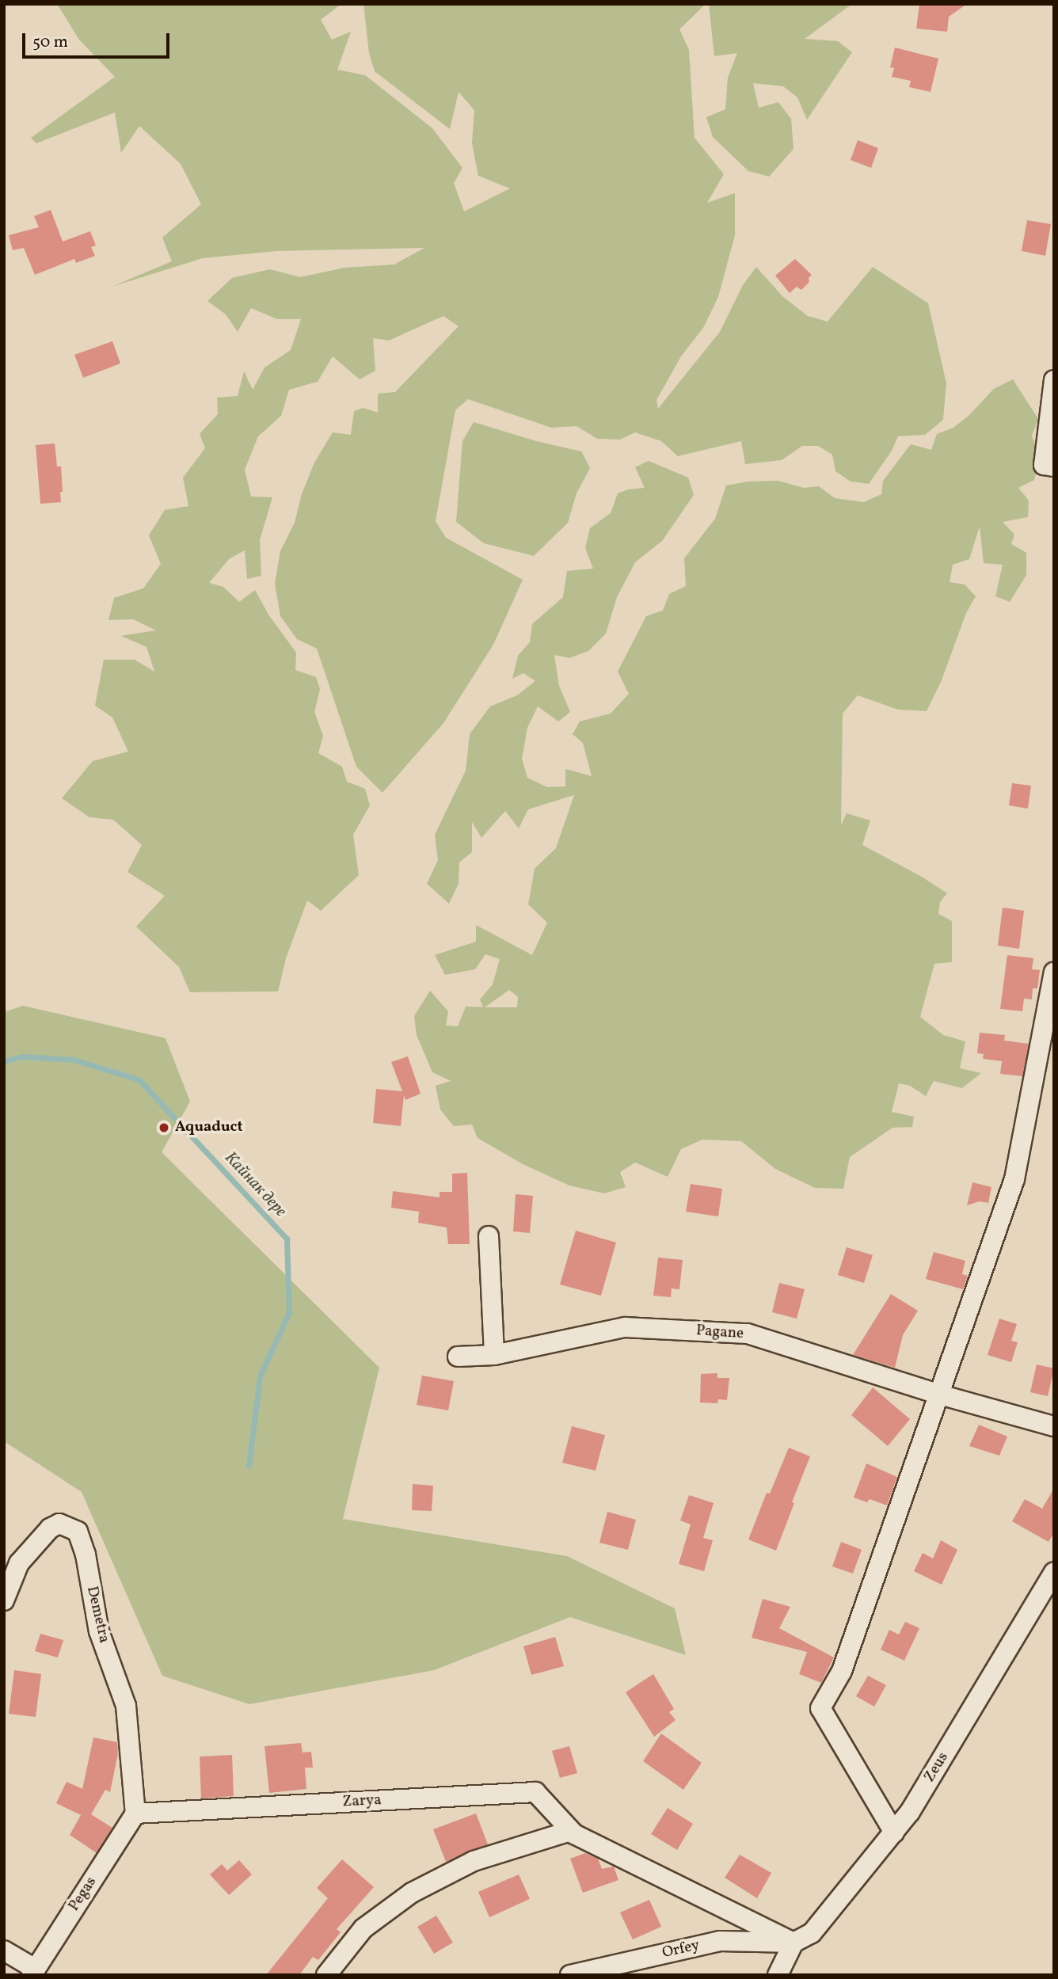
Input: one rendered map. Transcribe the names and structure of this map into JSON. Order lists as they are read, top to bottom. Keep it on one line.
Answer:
{"streets":{"street":["Pagane","Demetra","Zeus","Zarya","Pegas","Orfey"]},"crossings":[["Demetra","Zarya"],["Demetra","Pegas"],["Zeus","Zarya"],["Zeus","Orfey"],["Zarya","Pegas"],["Zarya","Orfey"]],"water":["Кайнак дере"],"places":["Aquaduct"],"scale_bar":"50 m"}
